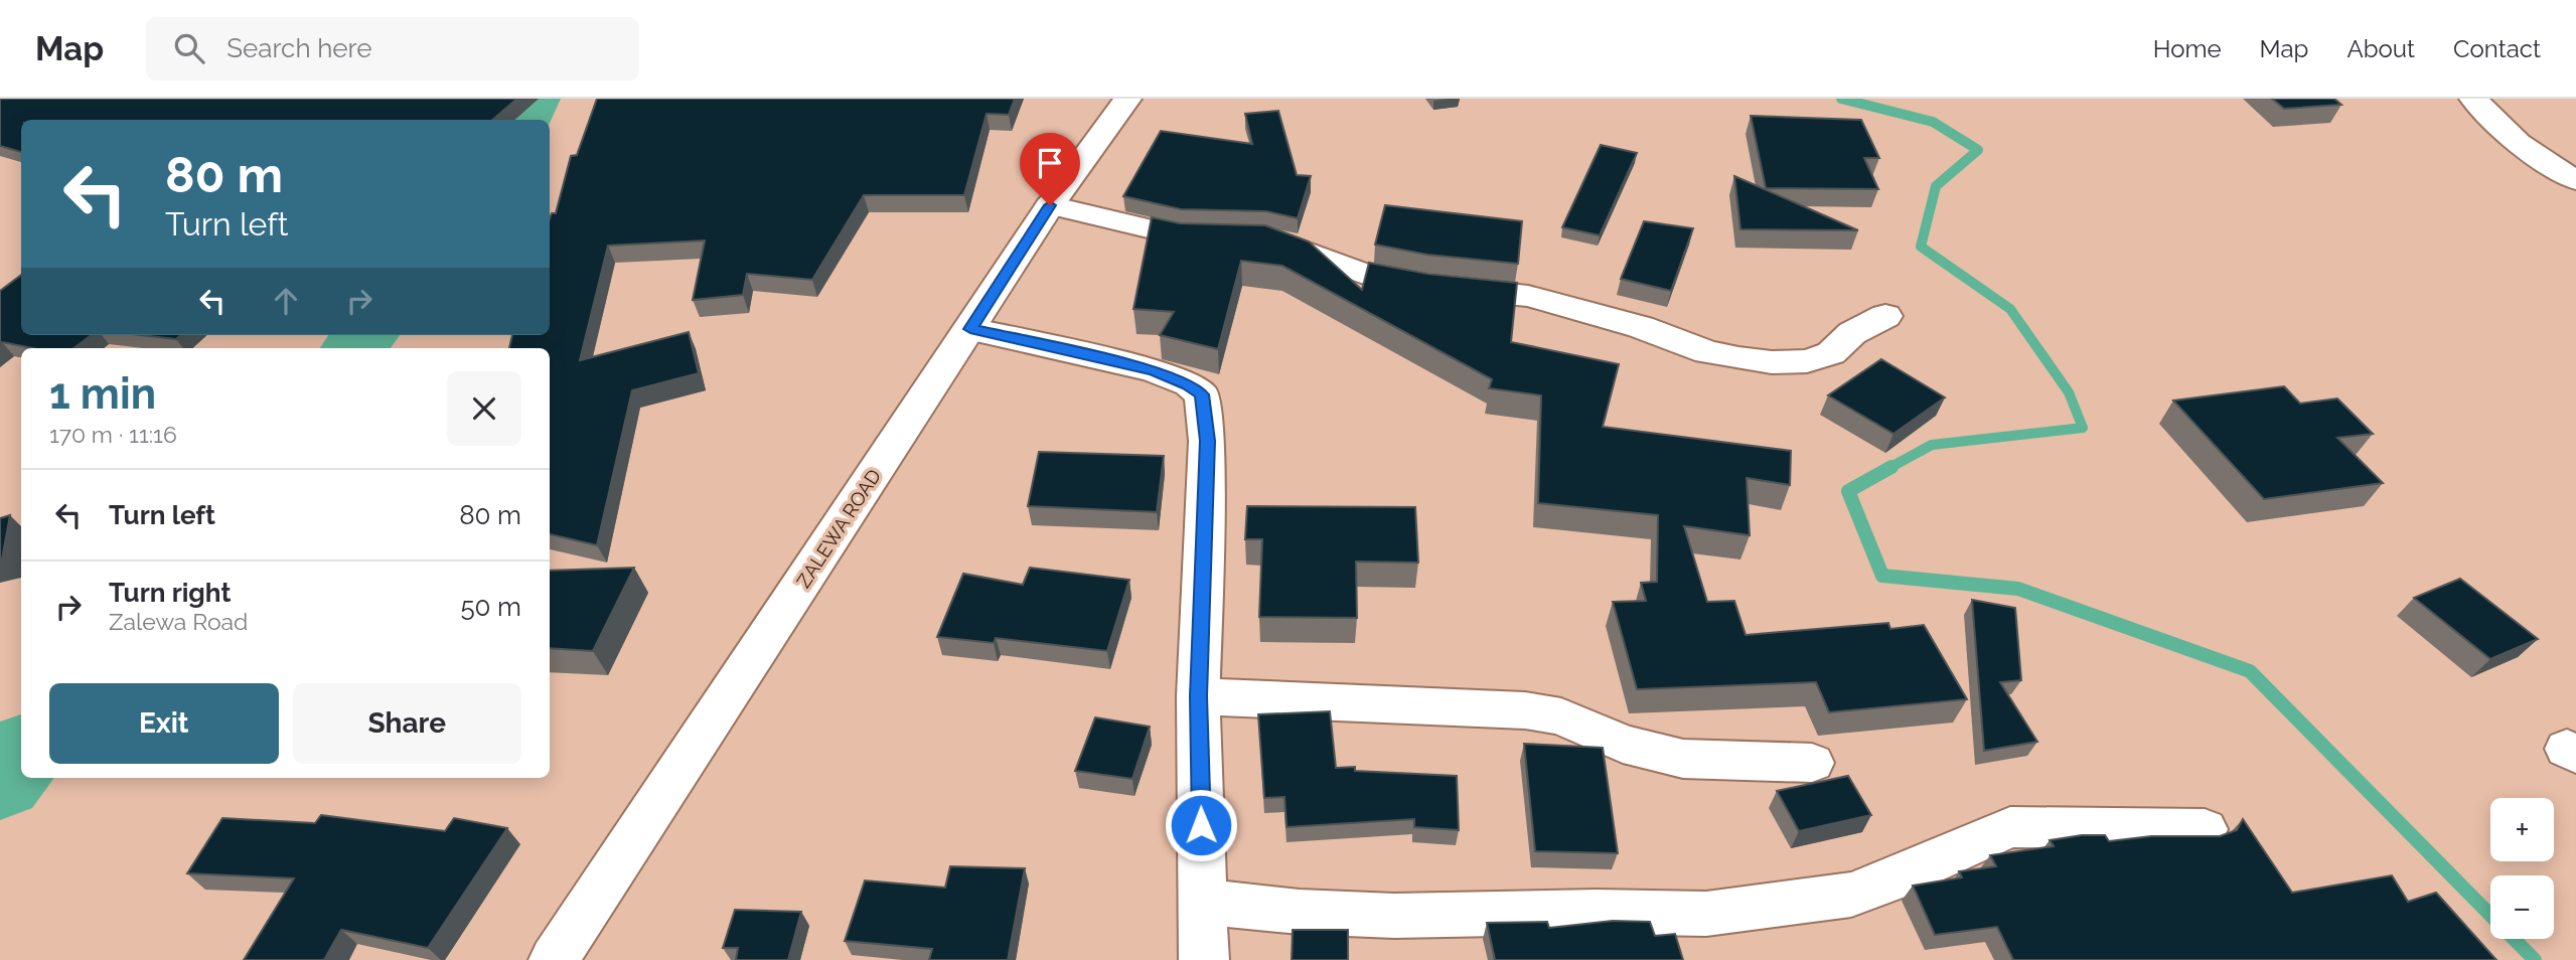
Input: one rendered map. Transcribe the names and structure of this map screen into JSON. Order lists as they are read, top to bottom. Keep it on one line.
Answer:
{"streets":{"main road":["ZALEWA ROAD"]},"page":{"header":"Map","search":"Search here","nav":["Home","Map","About","Contact"],"turn":["80 m","Turn left"],"heading":["1 min","170 m · 11:16"],"list":[{"name":"Turn left","value":"80 m"},{"name":"Turn right","note":"Zalewa Road","value":"50 m"}],"buttons":["Exit","Share"],"map_buttons":["+","−"]}}
